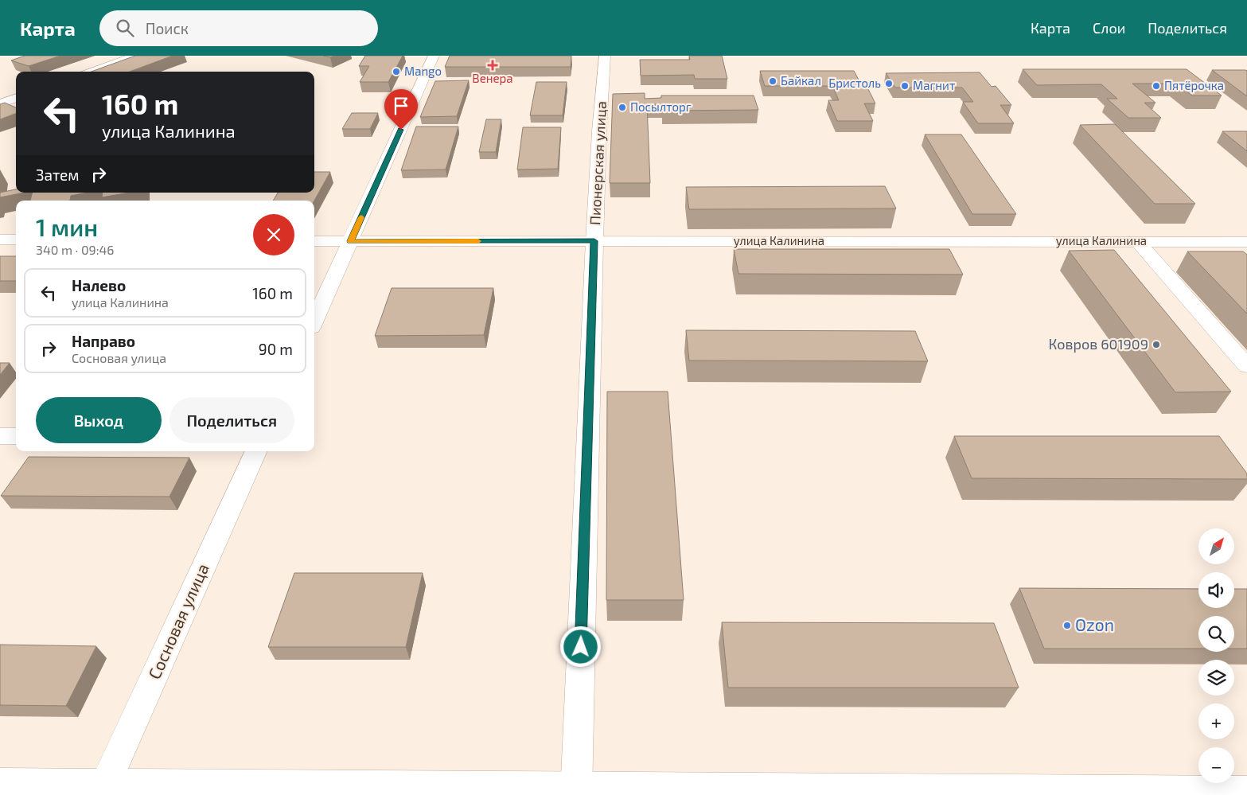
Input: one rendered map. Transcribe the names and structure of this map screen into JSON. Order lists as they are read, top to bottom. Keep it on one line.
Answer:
{"streets":{"street":["Пионерская улица","улица Калинина","Сосновая улица"]},"crossings":[["Пионерская улица","улица Калинина"]],"places":{"health":["Венера"],"other":["Mango","Байкал","Бристоль","Магнит","Пятёрочка","Посылторг","Ковров 601909","Ozon"]},"north":"top right","page":{"header":"Карта","search":"Поиск","nav":["Карта","Слои","Поделиться"],"turn":["160 m","улица Калинина"],"then":"Затем","heading":["1 мин","340 m · 09:46"],"list":[{"name":"Налево","note":"улица Калинина","value":"160 m"},{"name":"Направо","note":"Сосновая улица","value":"90 m"}],"buttons":["Выход","Поделиться"],"map_buttons":["+","−"]}}
